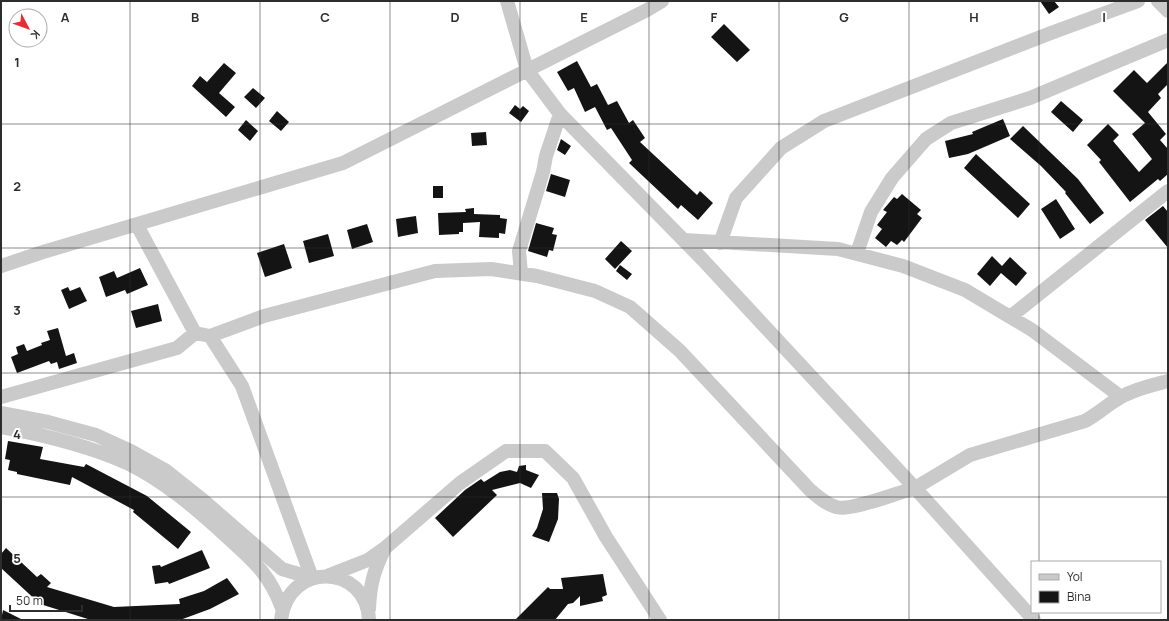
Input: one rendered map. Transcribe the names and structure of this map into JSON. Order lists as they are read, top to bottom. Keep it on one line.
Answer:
{"legend":["Yol","Bina"],"scale_bar":"50 m","north":"bottom right","grid":{"columns":["A","B","C","D","E","F","G","H","I"],"rows":["1","2","3","4","5"]}}
